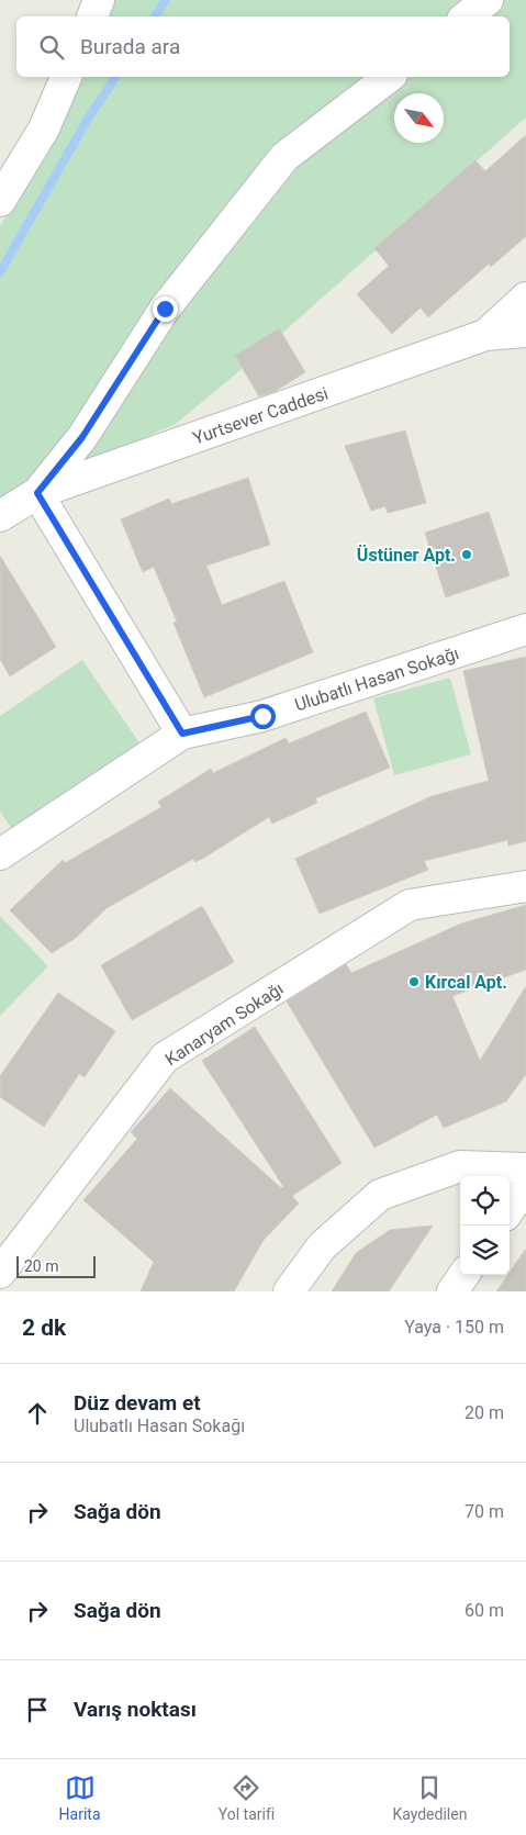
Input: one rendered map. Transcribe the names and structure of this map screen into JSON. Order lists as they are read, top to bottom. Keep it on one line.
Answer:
{"streets":{"street":["Yurtsever Caddesi","Ulubatlı Hasan Sokağı","Kanaryam Sokağı"]},"places":["Üstüner Apt.","Kırcal Apt."],"scale_bar":"20 m","north":"bottom right","page":{"search":"Burada ara","scale":"20 m","heading":["2 dk","Yaya · 150 m"],"list":[["Düz devam et","Ulubatlı Hasan Sokağı","20 m"],["Sağa dön","70 m"],["Sağa dön","60 m"],"Varış noktası"],"nav":["Harita","Yol tarifi","Kaydedilen"]}}
